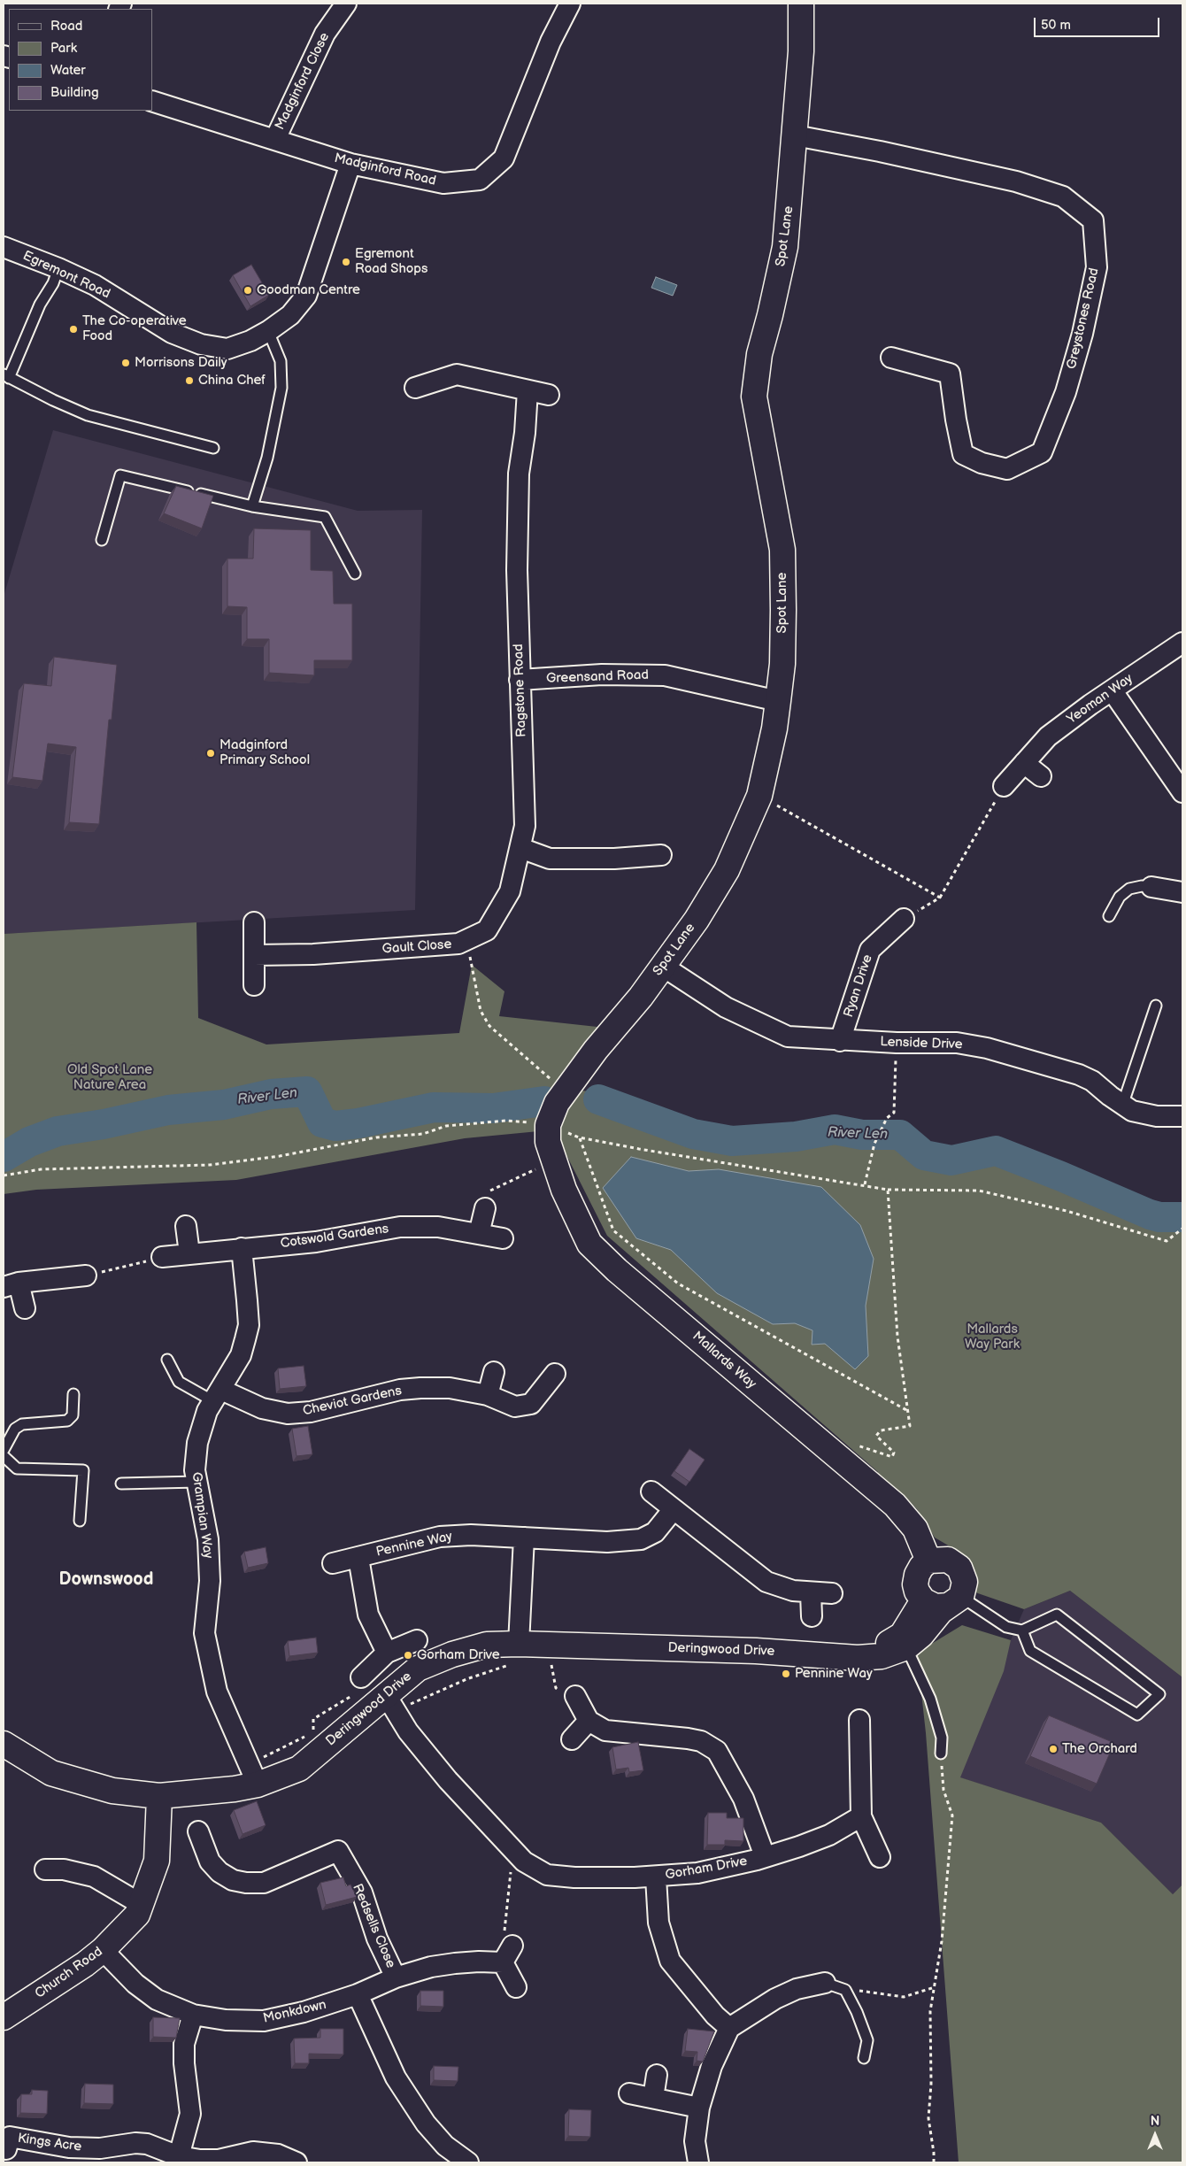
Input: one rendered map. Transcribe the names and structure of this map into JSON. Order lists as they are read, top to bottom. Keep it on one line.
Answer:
{"streets":{"street":["Madginford Close","Madginford Road","Spot Lane","Egremont Road","Greystones Road","Greensand Road","Ragstone Road","Yeoman Way","Gault Close","Ryan Drive","Lenside Drive","Cotswold Gardens","Mallards Way","Cheviot Gardens","Grampian Way","Pennine Way","Deringwood Drive","Gorham Drive","Redsells Close","Church Road","Monkdown","Kings Acre"]},"crossings":[["Madginford Close","Madginford Road"],["Madginford Road","Egremont Road"],["Spot Lane","Greystones Road"],["Spot Lane","Greensand Road"],["Spot Lane","Lenside Drive"],["Spot Lane","Mallards Way"],["Greensand Road","Ragstone Road"],["Ragstone Road","Gault Close"],["Ryan Drive","Lenside Drive"],["Cotswold Gardens","Grampian Way"],["Mallards Way","Deringwood Drive"],["Cheviot Gardens","Grampian Way"],["Grampian Way","Deringwood Drive"],["Deringwood Drive","Gorham Drive"],["Deringwood Drive","Church Road"],["Redsells Close","Monkdown"],["Church Road","Monkdown"]],"districts":["Downswood"],"water":["River Len"],"parks":["Old Spot Lane Nature Area","Mallards Way Park"],"places":["Egremont Road Shops","Goodman Centre","The Co-operative Food","Morrisons Daily","China Chef","Madginford Primary School","Gorham Drive","Pennine Way","The Orchard"],"legend":["Road","Park","Water","Building"],"scale_bar":"50 m","north":"top"}
